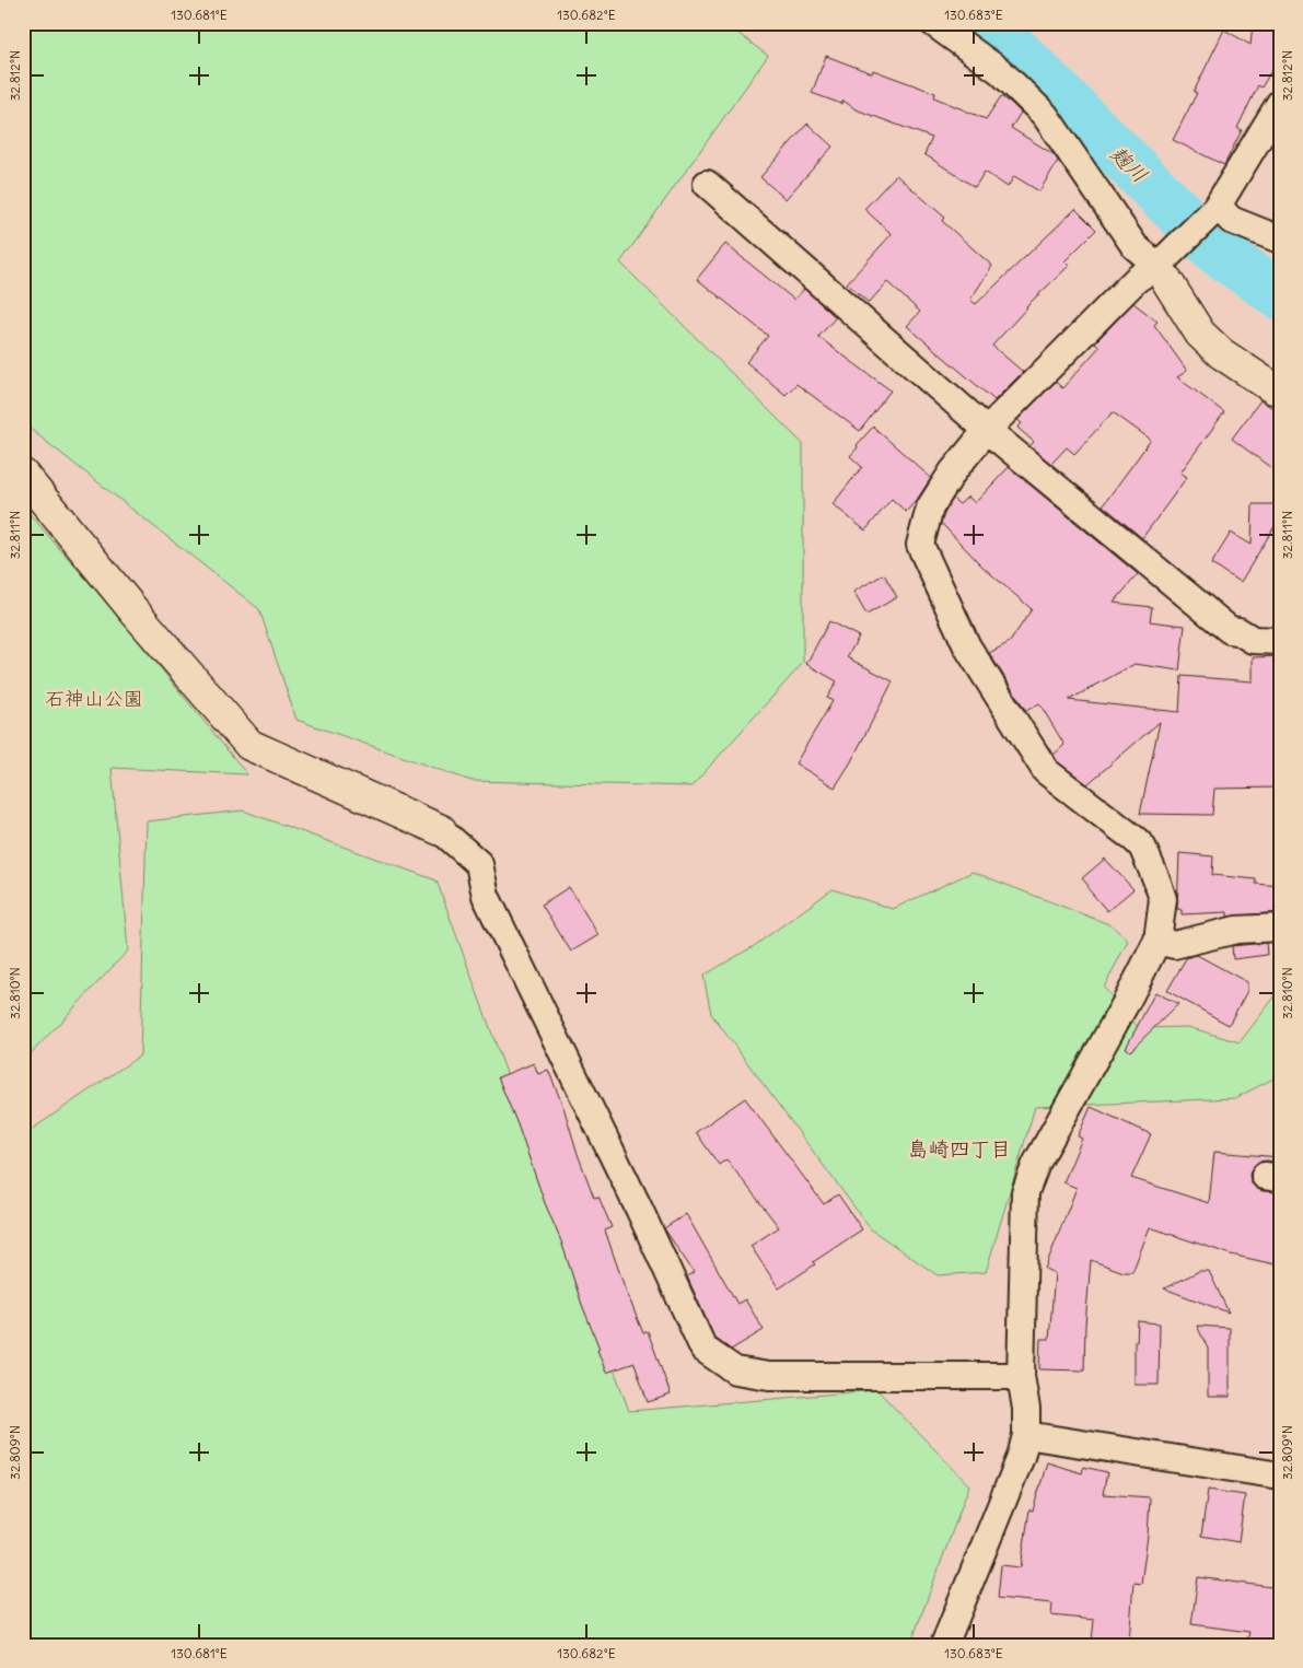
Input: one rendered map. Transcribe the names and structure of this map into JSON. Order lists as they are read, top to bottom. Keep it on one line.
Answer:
{"districts":["島崎四丁目"],"water":["麹川"],"parks":["石神山公園"],"coordinates":["130.681°E","130.682°E","130.683°E","32.812°N","32.811°N","32.810°N","32.809°N"]}
